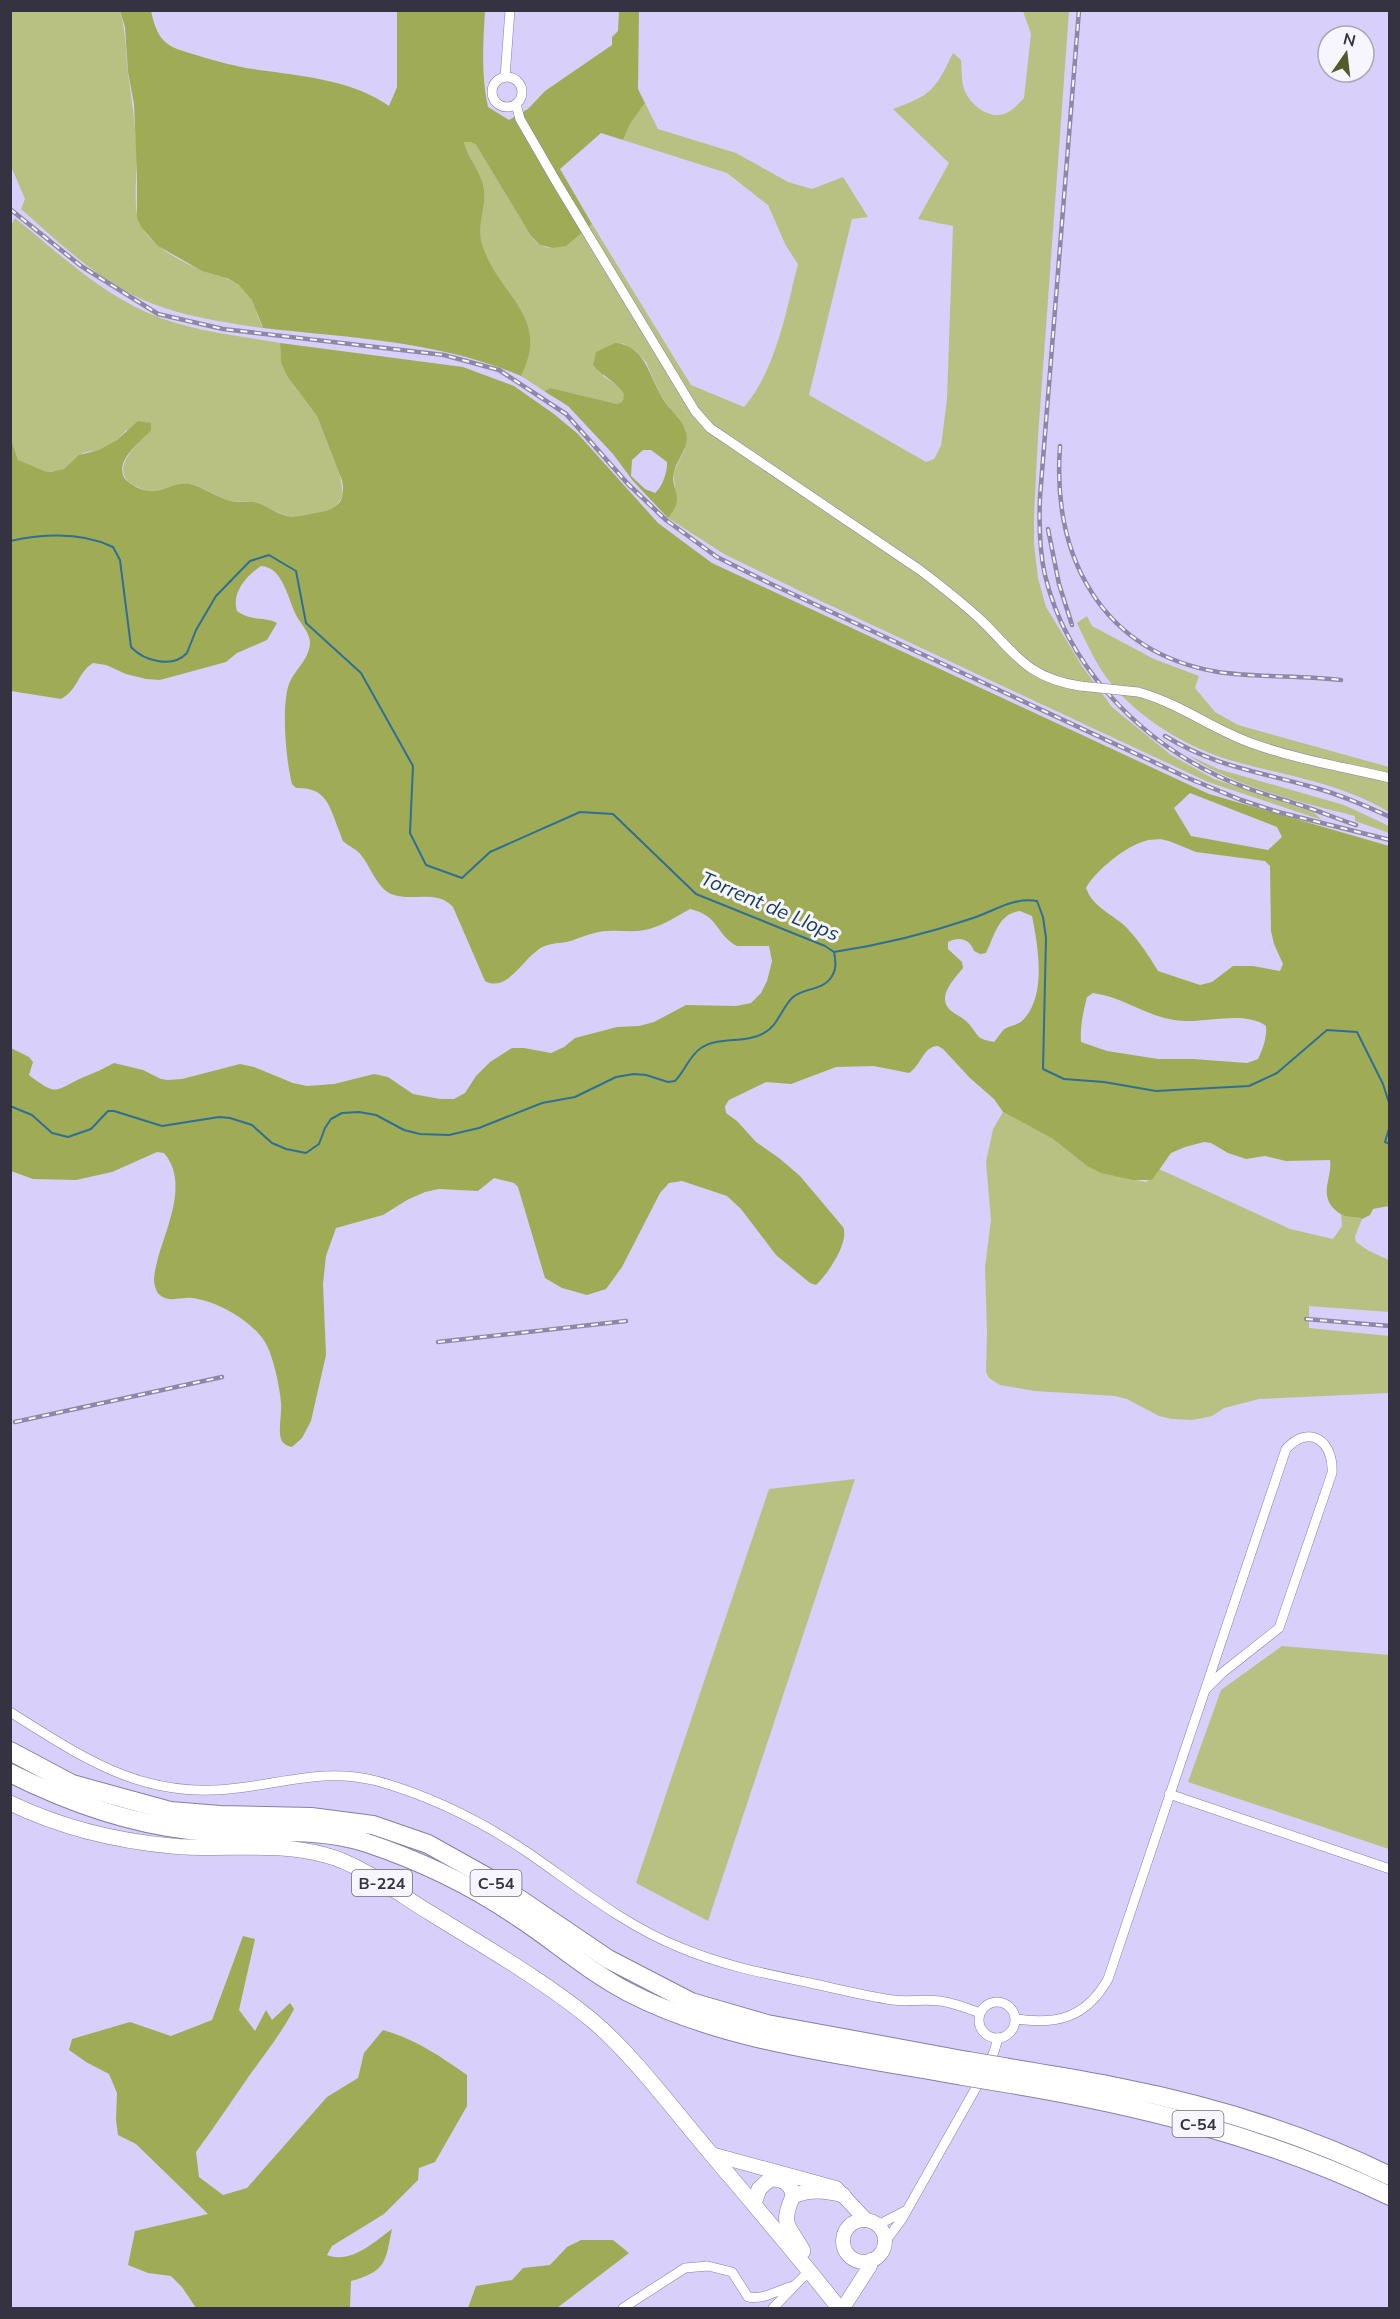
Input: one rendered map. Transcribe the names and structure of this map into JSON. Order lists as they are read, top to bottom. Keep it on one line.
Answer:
{"streets":{"highway":["C-54"],"main road":["B-224"]},"water":["Torrent de Llops"],"north":"top"}
